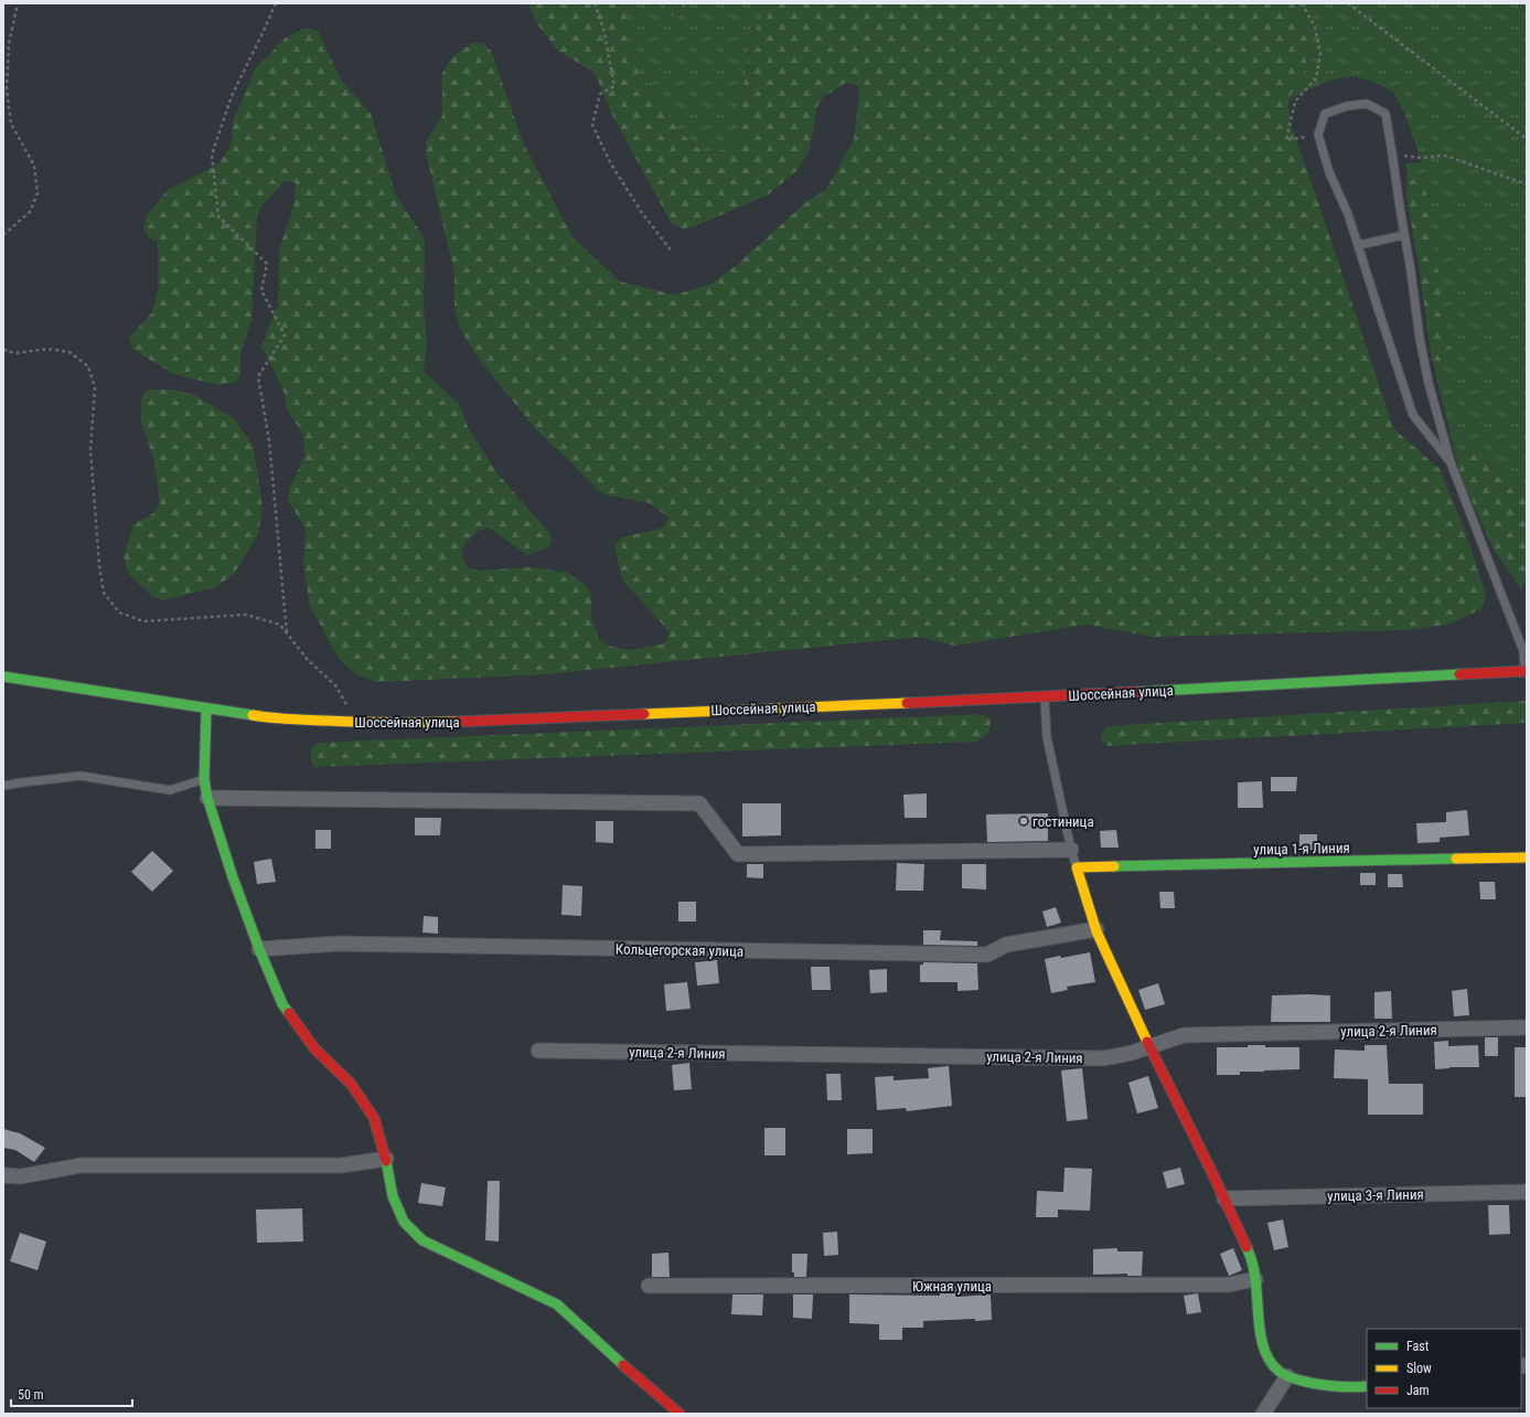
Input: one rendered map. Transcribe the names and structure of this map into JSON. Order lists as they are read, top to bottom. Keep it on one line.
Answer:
{"streets":{"street":["Шоссейная улица","улица 1-я Линия","Кольцегорская улица","улица 2-я Линия","улица 3-я Линия","Южная улица"]},"places":["гостиница"],"legend":["Fast","Slow","Jam"],"scale_bar":"50 m"}
